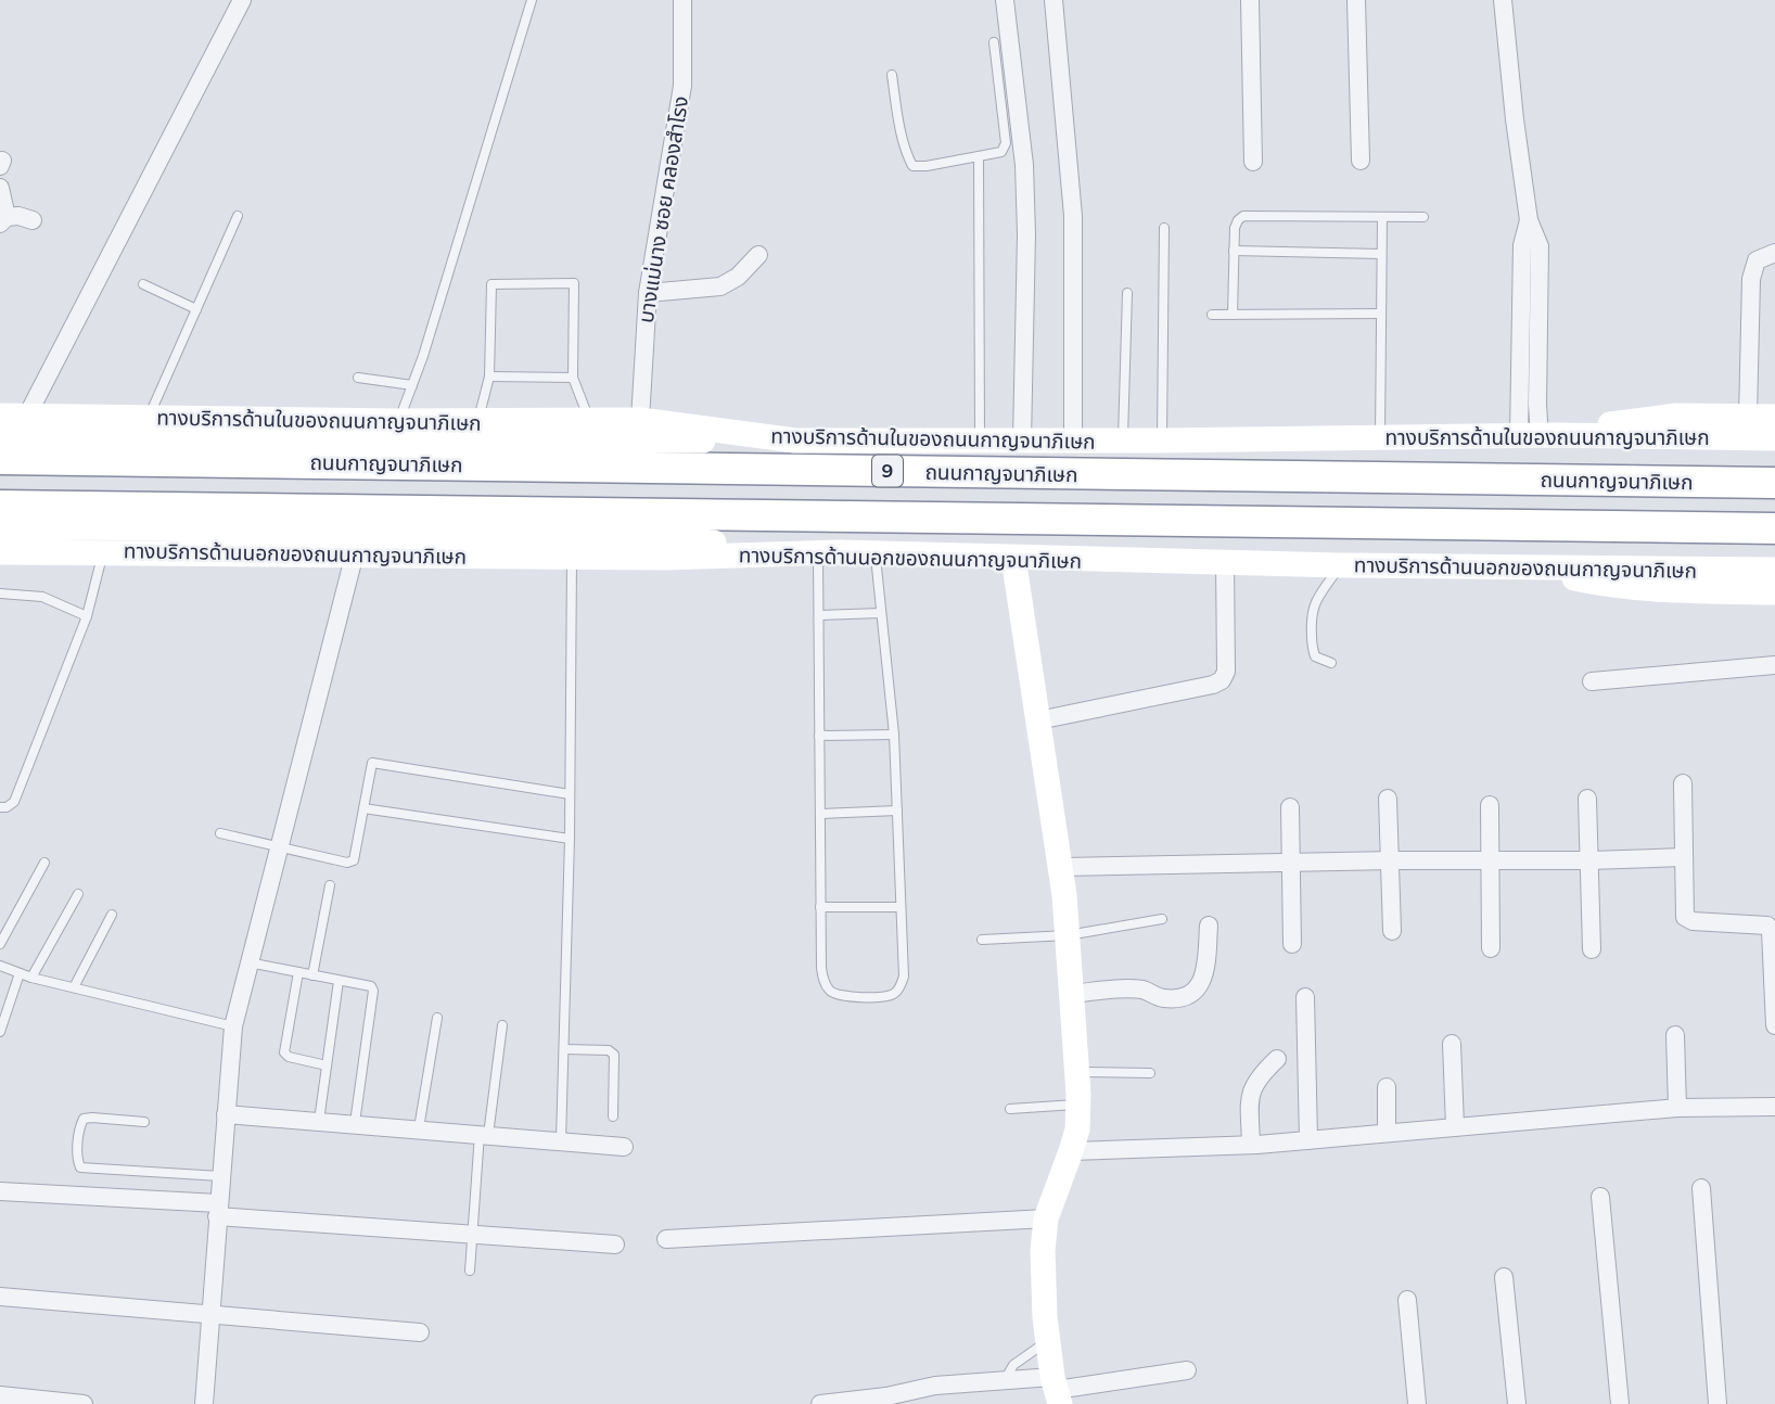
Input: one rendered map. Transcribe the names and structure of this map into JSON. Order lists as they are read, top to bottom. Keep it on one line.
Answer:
{"streets":{"highway":["ถนนกาญจนาภิเษก","9"],"main road":["ทางบริการด้านในของถนนกาญจนาภิเษก","ทางบริการด้านนอกของถนนกาญจนาภิเษก"],"street":["บางแม่นาง ซอย คลองสำโรง"]},"crossings":[["บางแม่นาง ซอย คลองสำโรง","ทางบริการด้านในของถนนกาญจนาภิเษก"]]}
